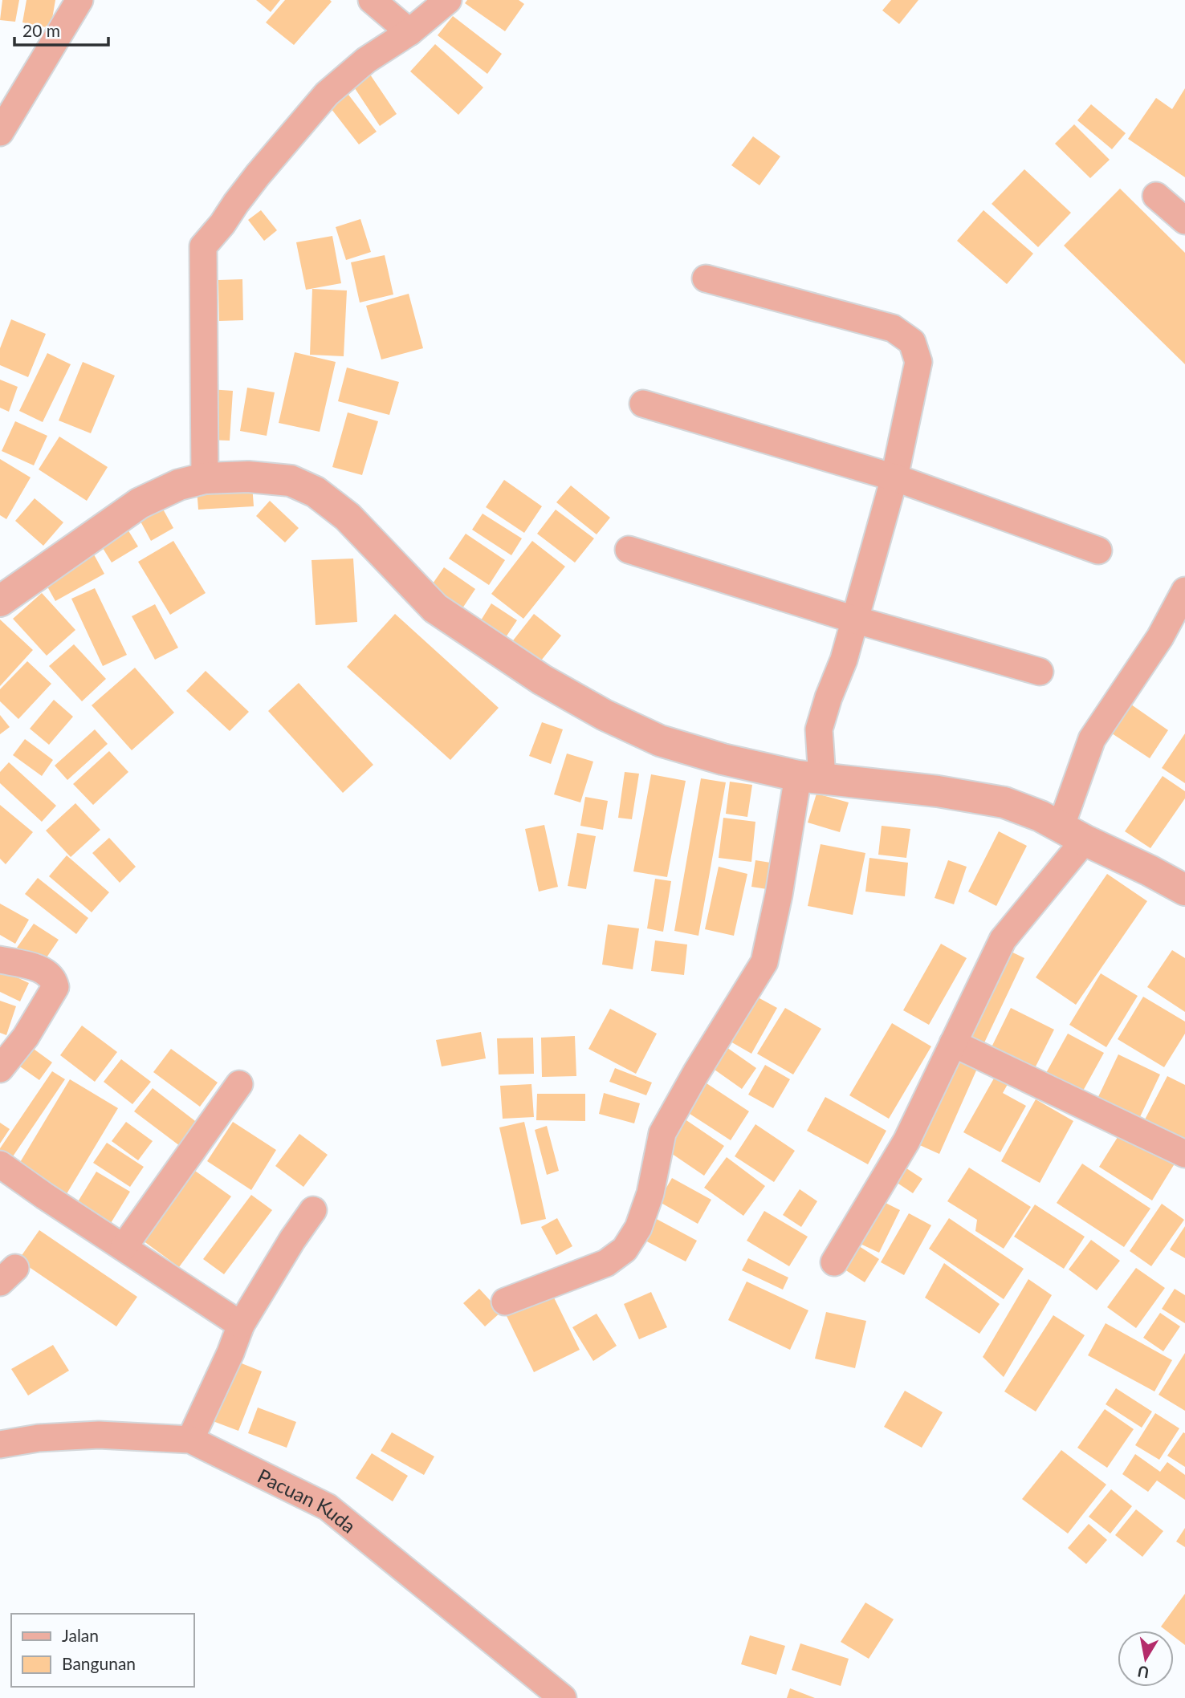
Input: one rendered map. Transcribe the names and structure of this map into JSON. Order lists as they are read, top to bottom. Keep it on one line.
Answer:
{"streets":{"street":["Pacuan Kuda"]},"legend":["Jalan","Bangunan"],"scale_bar":"20 m","north":"bottom"}
